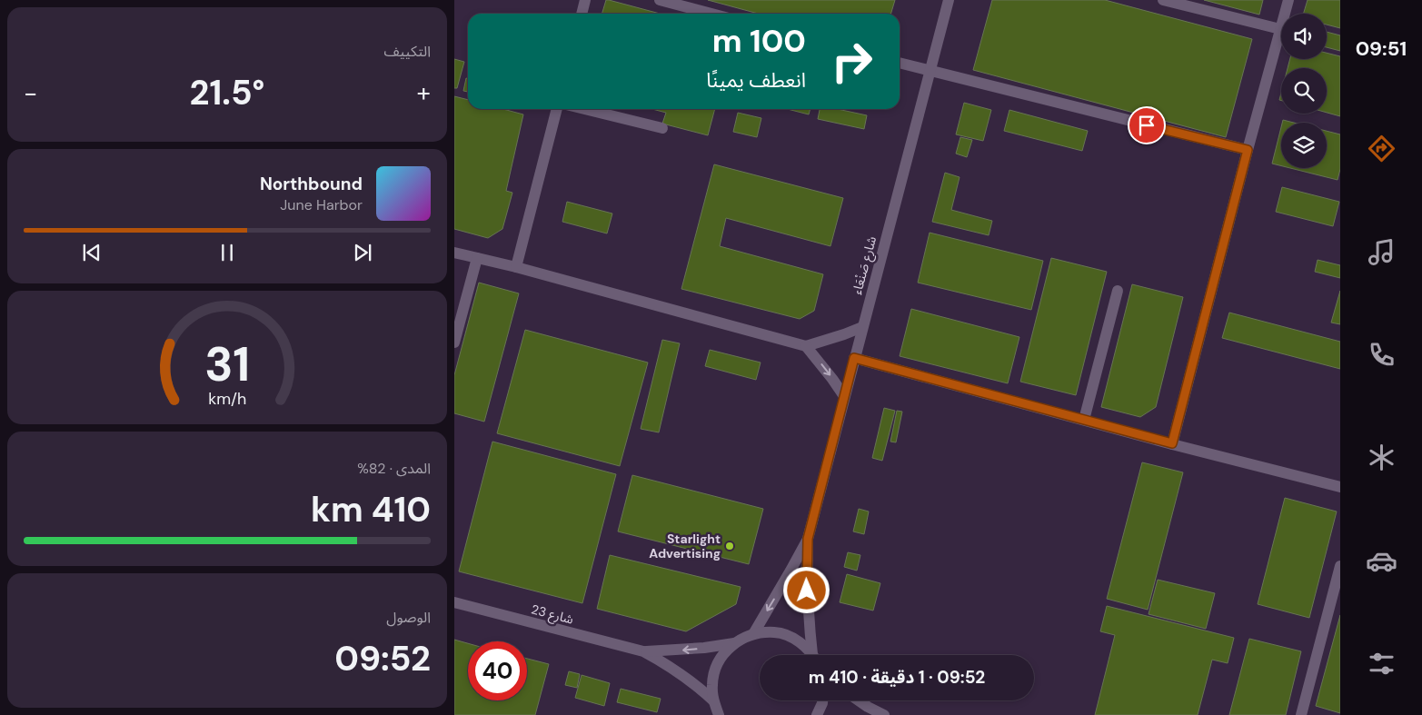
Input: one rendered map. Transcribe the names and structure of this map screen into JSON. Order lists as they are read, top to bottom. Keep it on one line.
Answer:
{"streets":{"street":["شارع صَنْعَاء","شارع 23"]},"places":["Starlight Advertising"],"page":{"tabs":"09:51","tile":["التكييف",["المدى · 82%","410 km"],["الوصول","09:52"]],"turn":["100 m","انعطف يمينًا"],"heat":["−","21.5°","+"],"song":["Northbound","June Harbor"],"limit":"40","trip":"09:52 · 1 دقيقة · 410 m","gauge":["31","km/h"]}}
